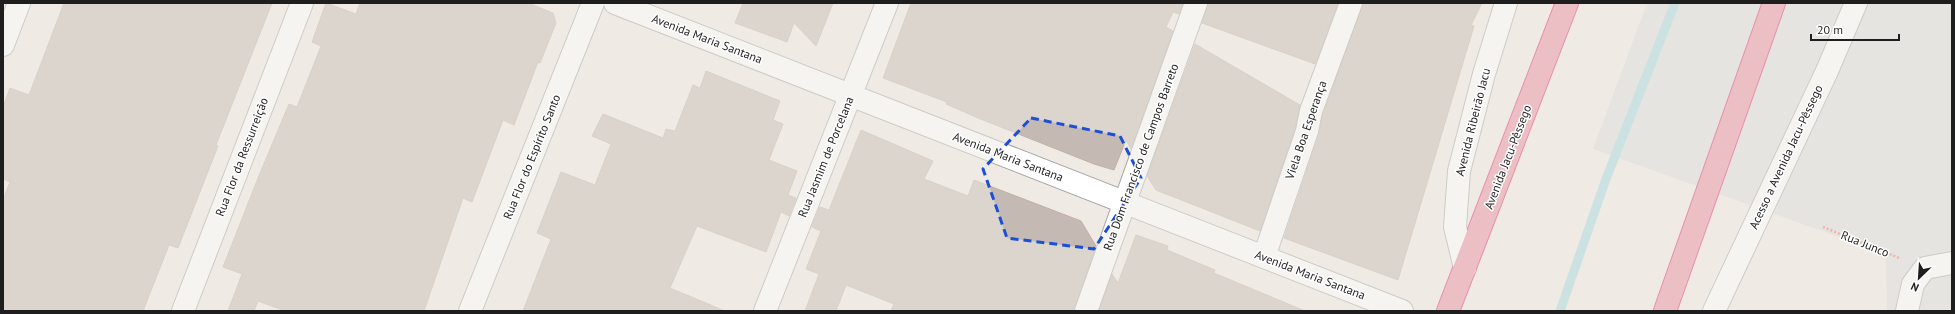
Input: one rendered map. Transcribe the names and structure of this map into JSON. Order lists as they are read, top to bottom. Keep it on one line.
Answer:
{"streets":{"highway":["Avenida Jacu-Pêssego"],"street":["Avenida Maria Santana","Avenida Ribeirão Jacu","Viela Boa Esperança","Rua Flor da Ressurreição","Rua Flor do Espírito Santo","Rua Jasmim de Porcelana","Rua Dom Francisco de Campos Barreto","Acesso a Avenida Jacu-Pêssego"],"path":["Rua Junco"]},"crossings":[["Avenida Maria Santana","Viela Boa Esperança"],["Avenida Maria Santana","Rua Jasmim de Porcelana"],["Avenida Maria Santana","Rua Dom Francisco de Campos Barreto"],["Avenida Ribeirão Jacu","Avenida Jacu-Pêssego"]],"scale_bar":"20 m","north":"bottom left"}
